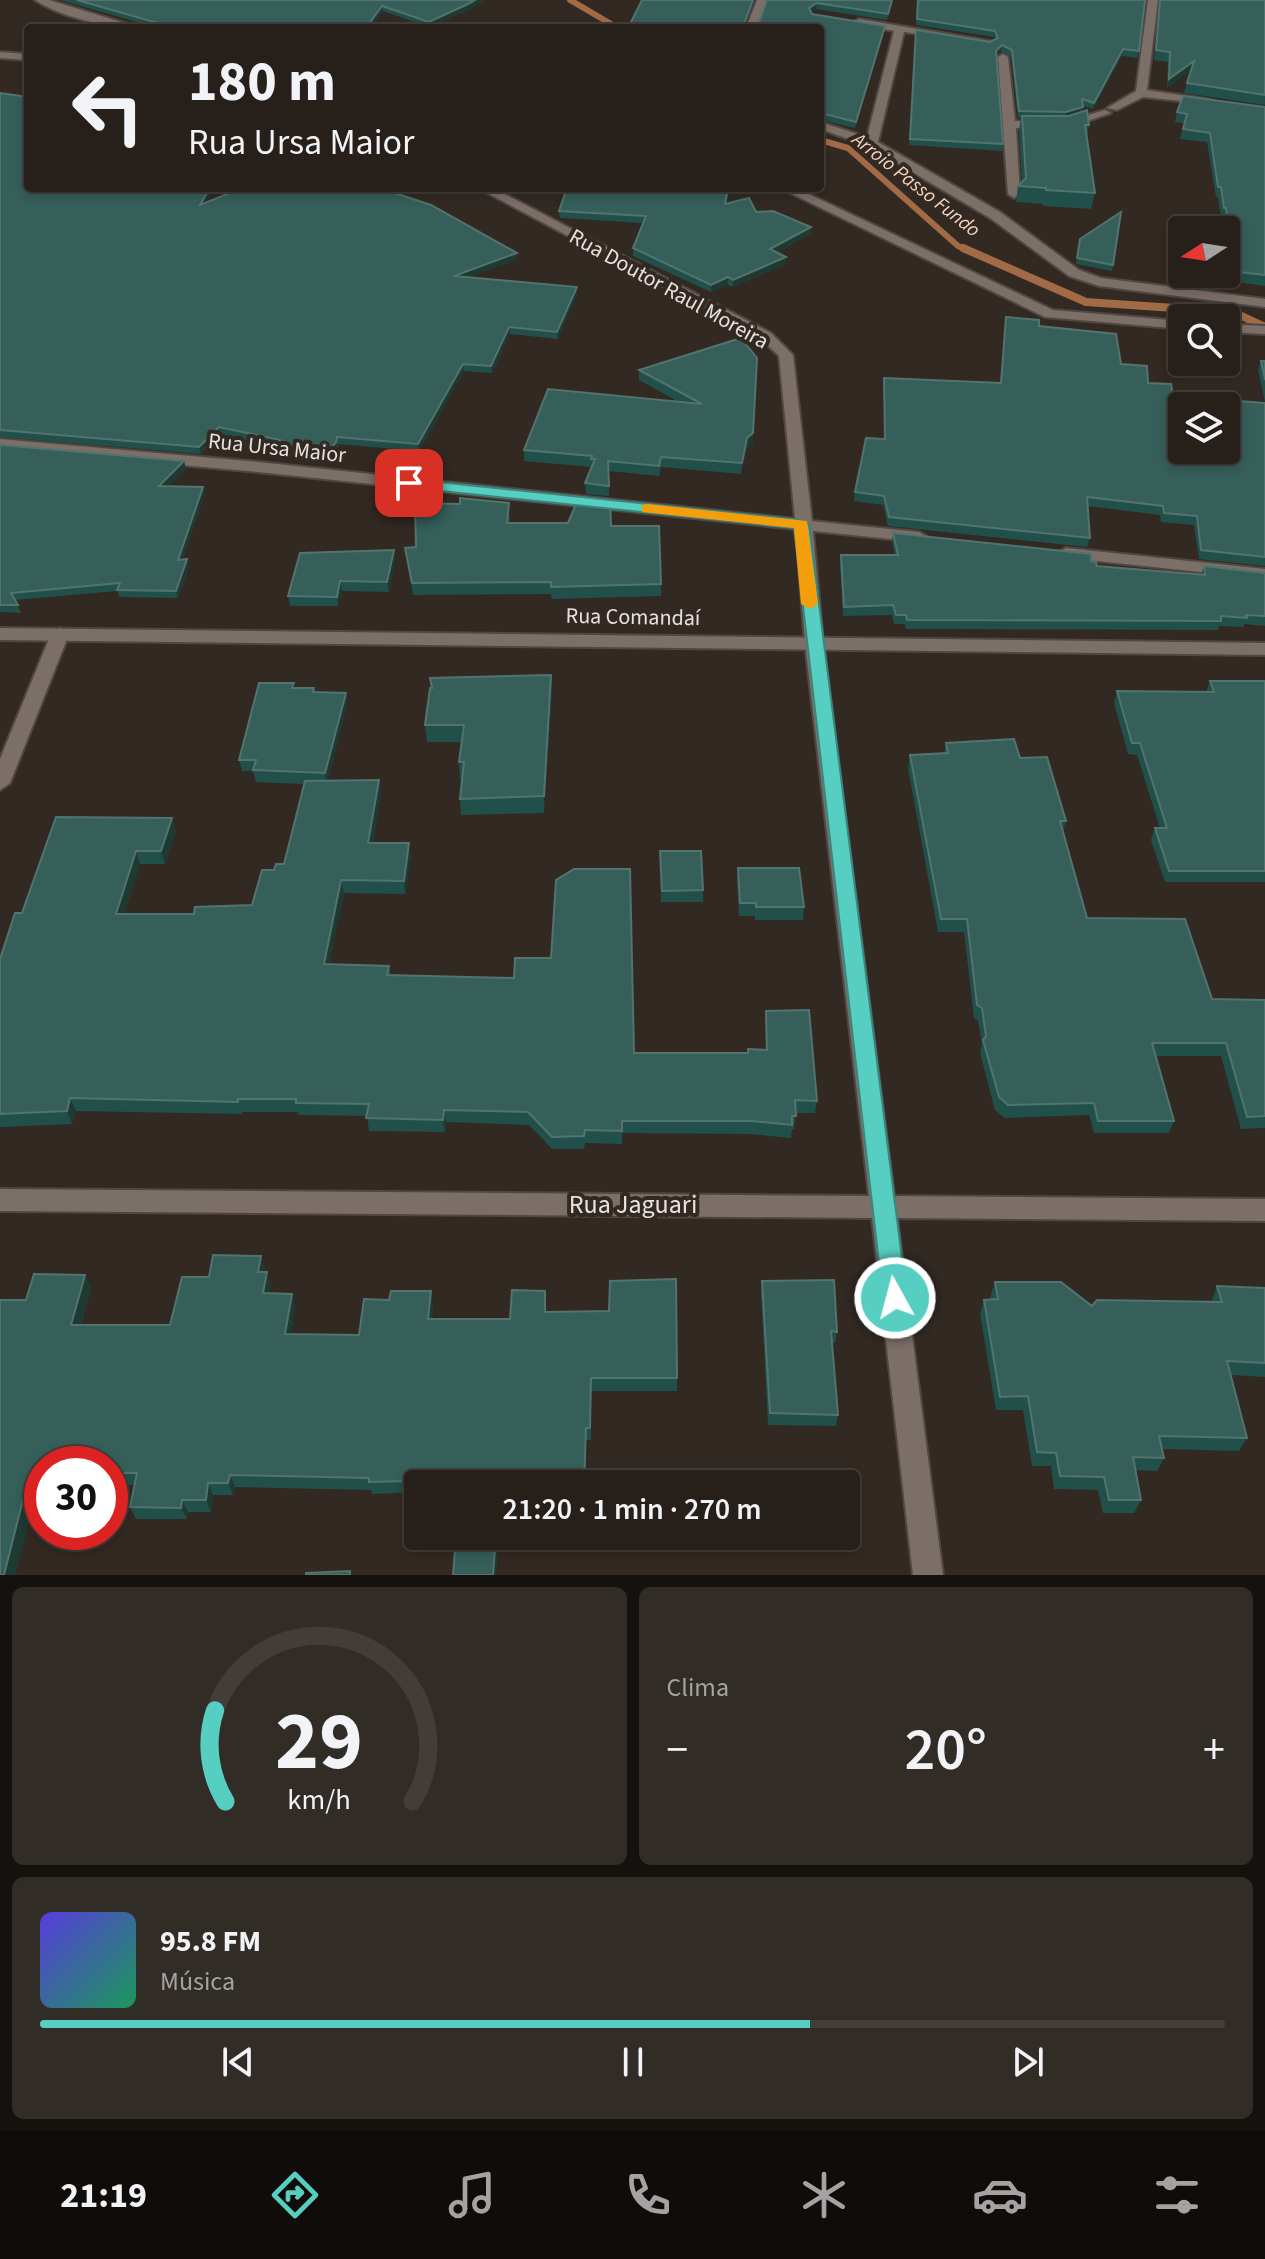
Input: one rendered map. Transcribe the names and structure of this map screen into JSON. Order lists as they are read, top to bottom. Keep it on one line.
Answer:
{"streets":{"street":["Rua Doutor Raul Moreira","Rua Ursa Maior","Rua Comandaí","Rua Jaguari"]},"crossings":[["Rua Doutor Raul Moreira","Rua Ursa Maior"],["Rua Doutor Raul Moreira","Rua Comandaí"],["Rua Doutor Raul Moreira","Rua Jaguari"]],"water":["Arroio Passo Fundo"],"north":"left","page":{"turn":["180 m","Rua Ursa Maior"],"limit":"30","trip":"21:20 · 1 min · 270 m","tile":"Clima","heat":["−","20°","+"],"song":["95.8 FM","Música"],"tabs":"21:19","gauge":["29","km/h"]}}
